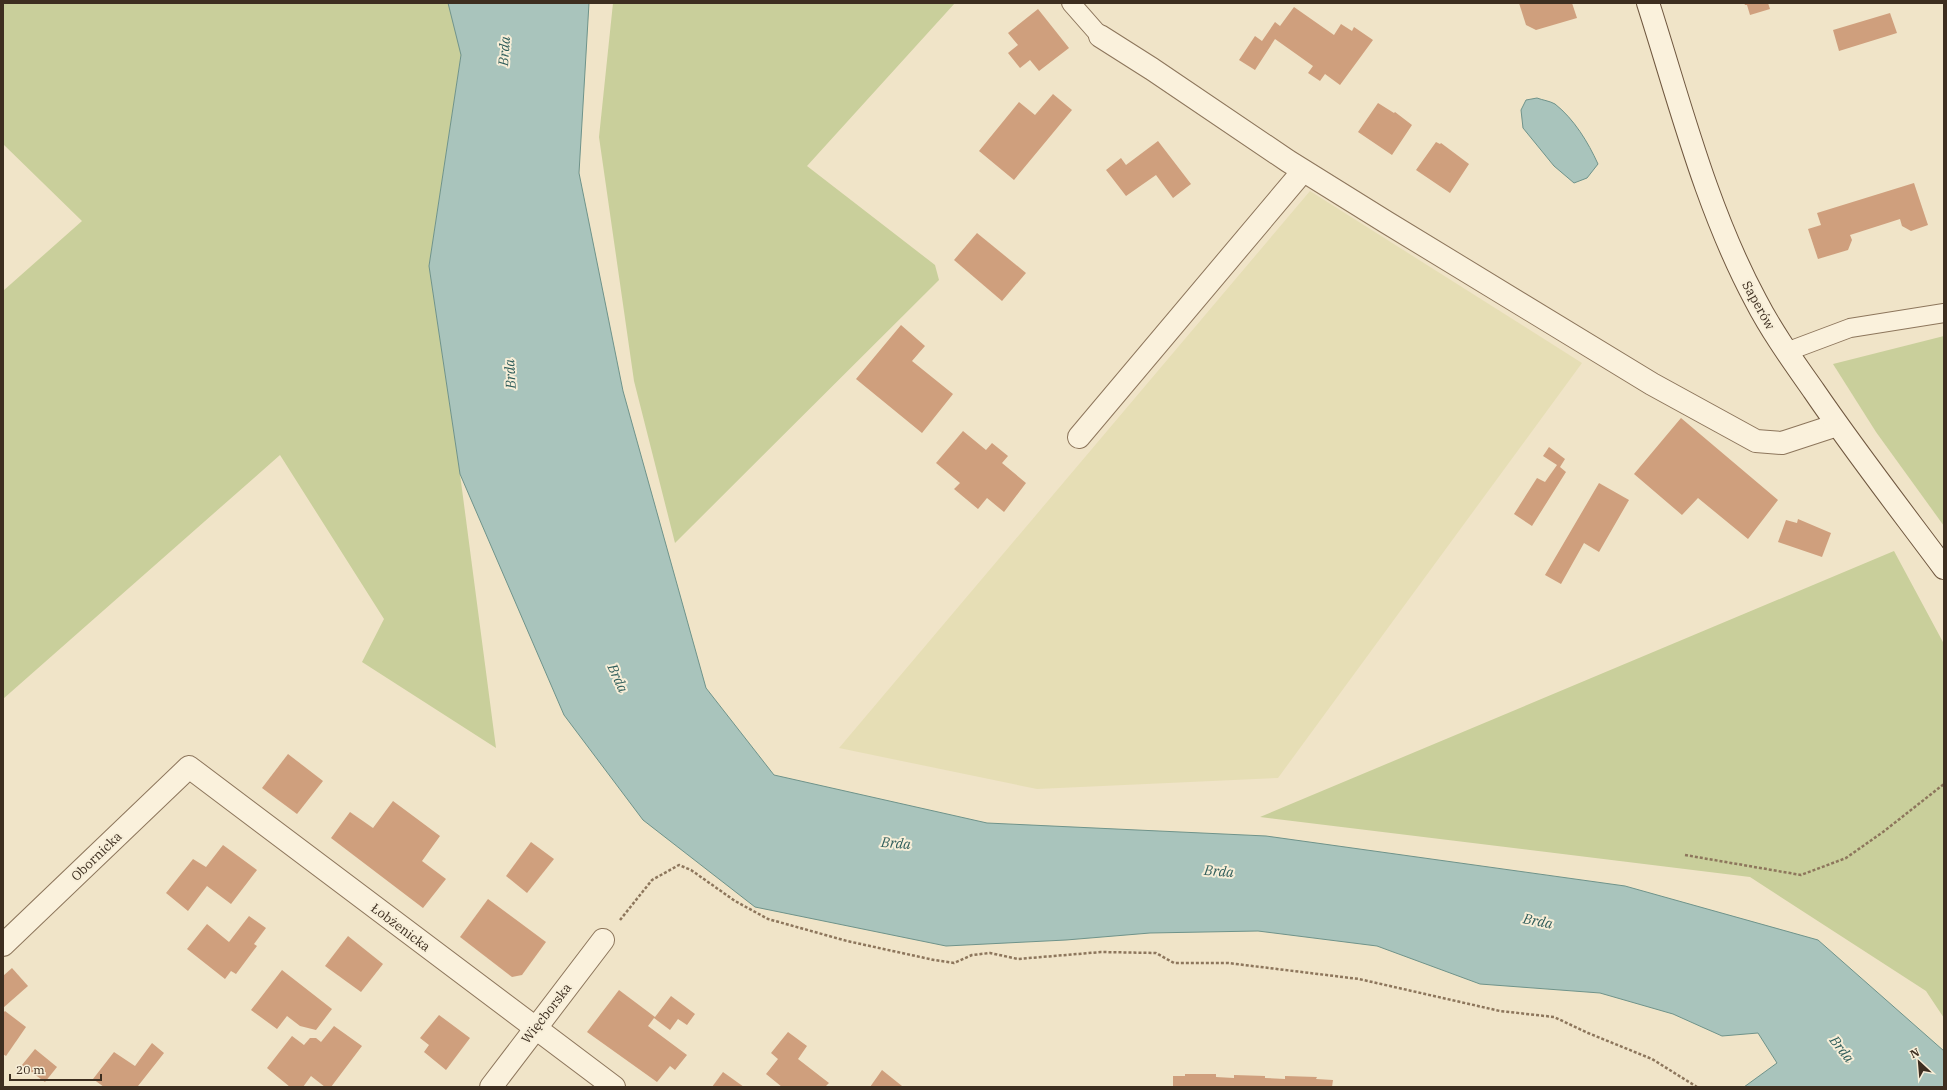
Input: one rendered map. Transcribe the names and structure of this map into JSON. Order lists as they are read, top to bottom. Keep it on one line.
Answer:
{"streets":{"street":["Saperów","Obornicka","Łobżenicka","Więcborska"]},"crossings":[["Obornicka","Łobżenicka"],["Łobżenicka","Więcborska"]],"water":["Brda"],"scale_bar":"20 m","north":"top left"}
